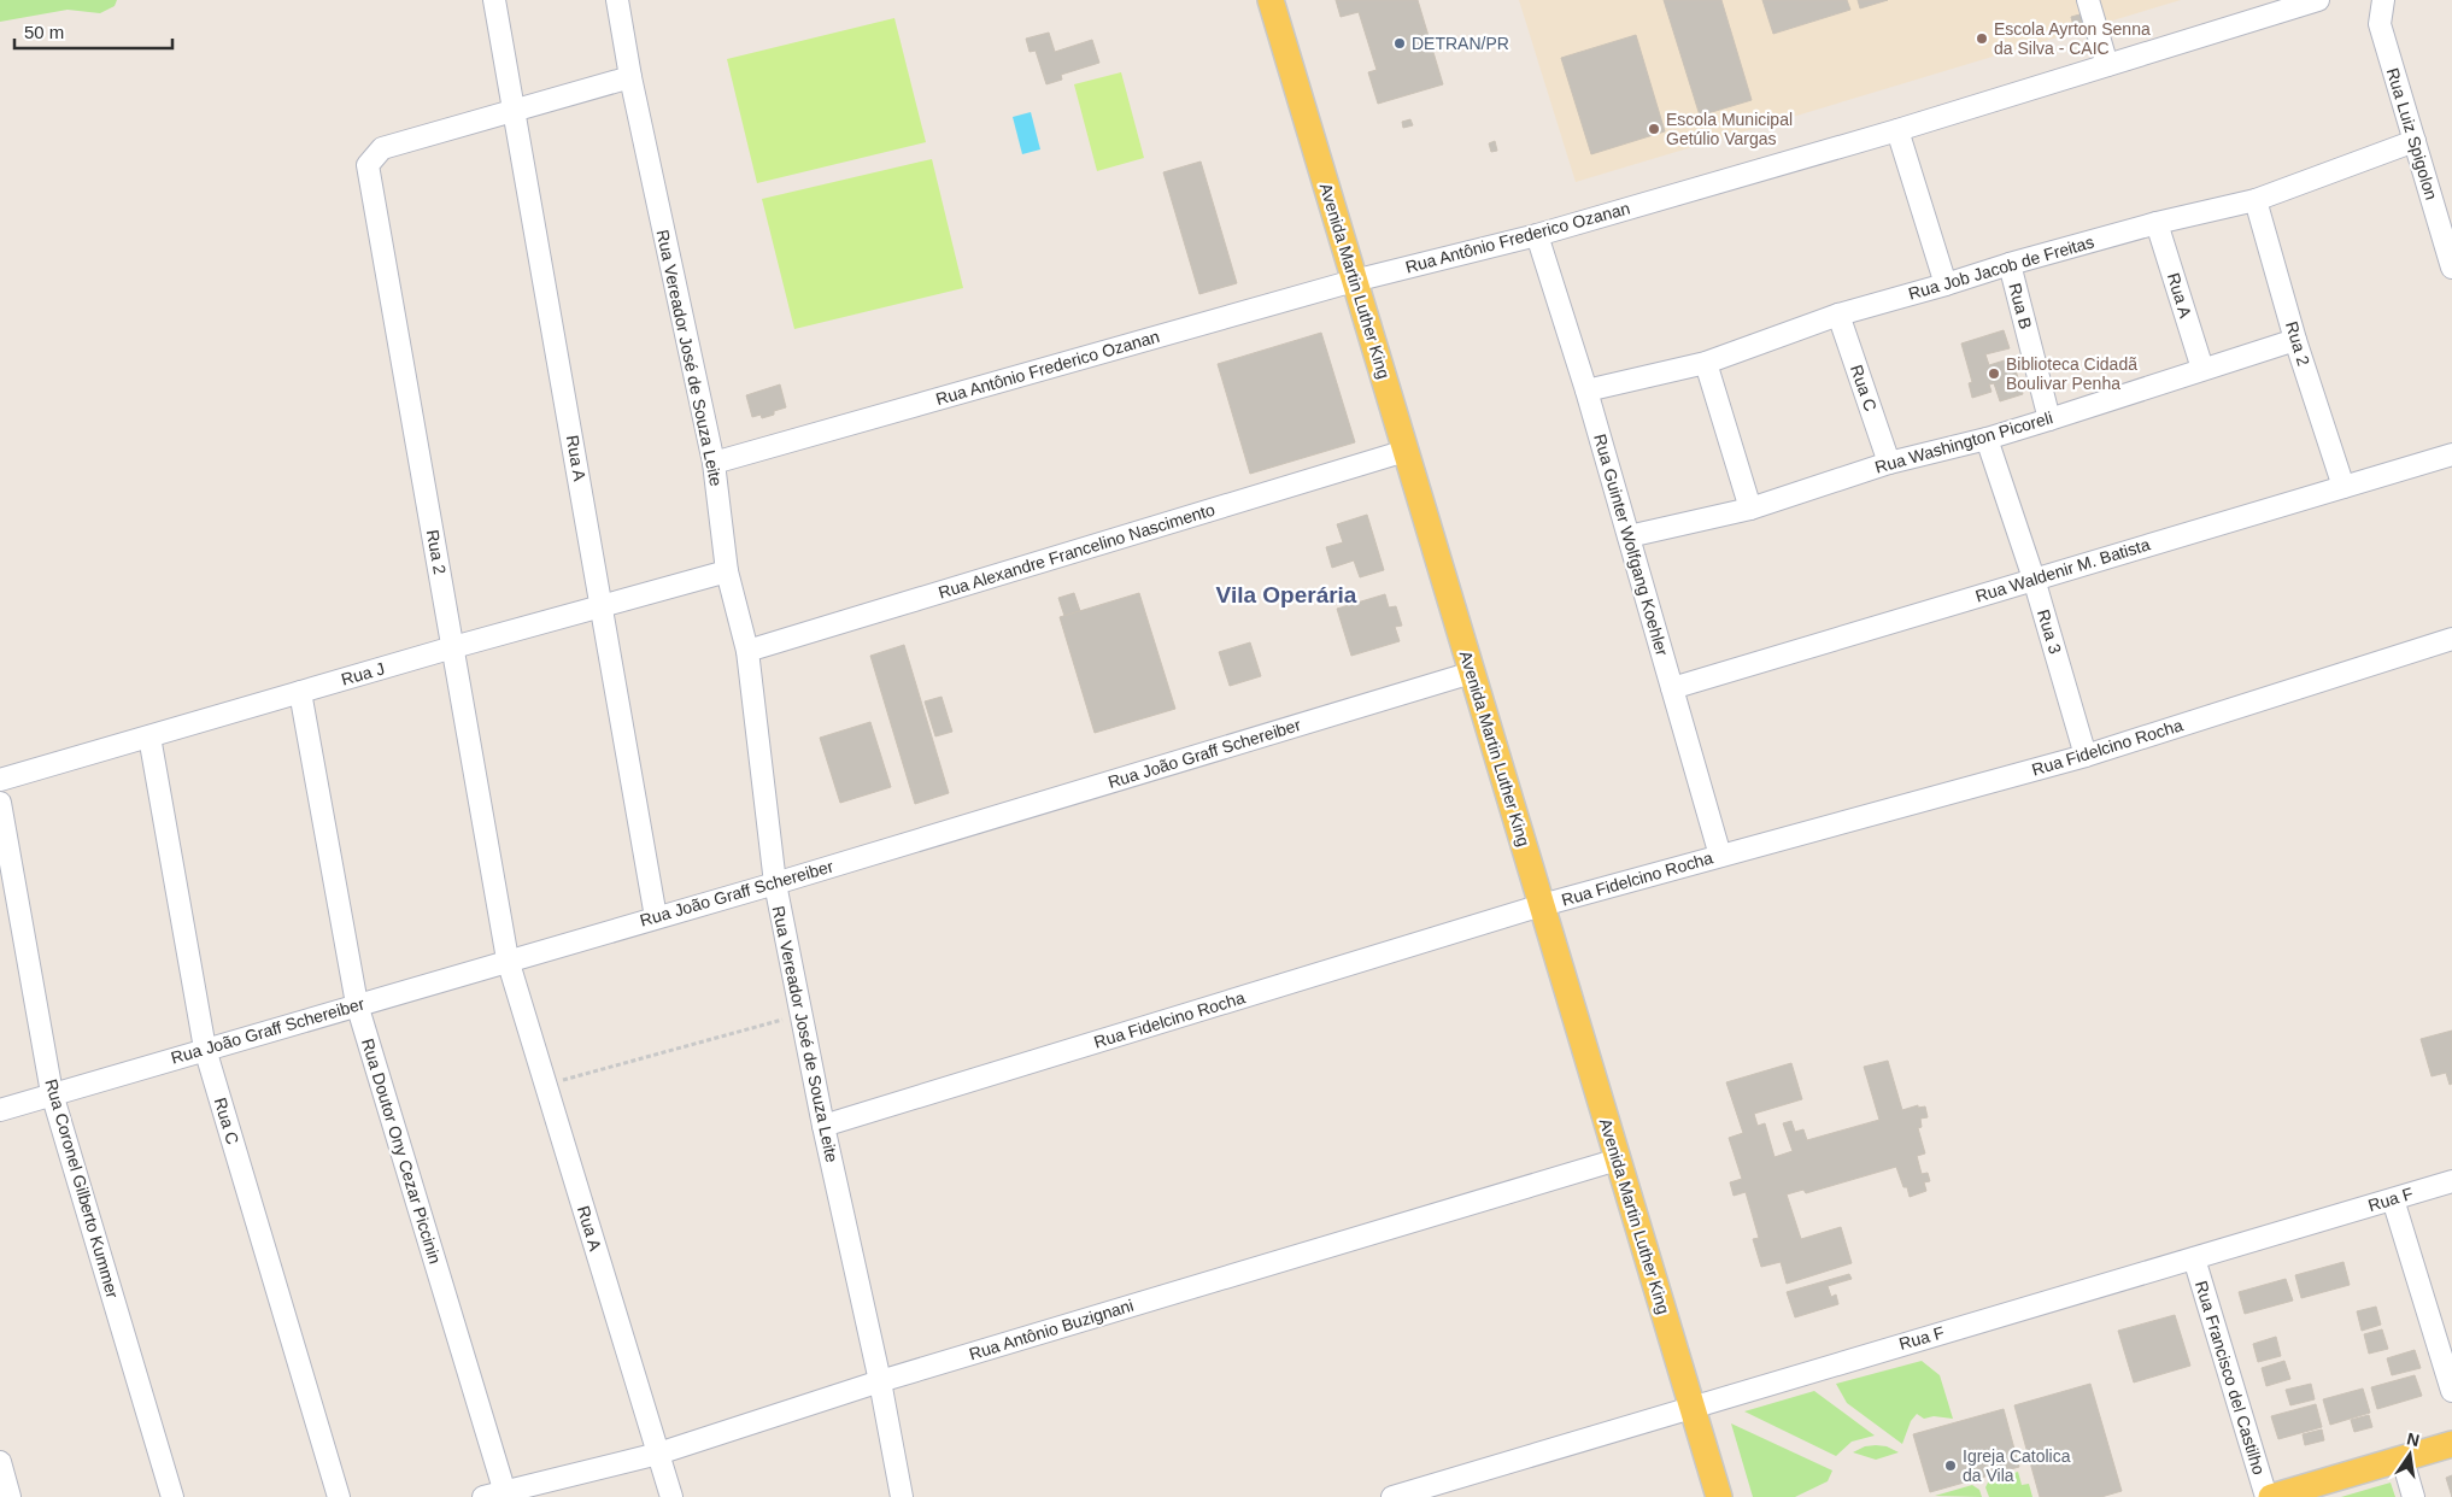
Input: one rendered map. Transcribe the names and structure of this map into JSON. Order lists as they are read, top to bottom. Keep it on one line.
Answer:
{"streets":{"main road":["Avenida Martin Luther King"],"street":["Rua Luiz Spigolon","Rua Antônio Frederico Ozanan","Rua Job Jacob de Freitas","Rua A","Rua B","Rua 2","Rua Vereador José de Souza Leite","Rua C","Rua Washington Picoreli","Rua Guinter Wolfgang Koehler","Rua Alexandre Francelino Nascimento","Rua Waldenir M. Batista","Rua 3","Rua J","Rua Fidelcino Rocha","Rua João Graff Schereiber","Rua Doutor Ony Cezar Piccinin","Rua Coronel Gilberto Kummer","Rua F","Rua Antônio Buzignani","Rua Francisco del Castilho"]},"crossings":[["Rua Luiz Spigolon","Rua Job Jacob de Freitas"],["Rua Antônio Frederico Ozanan","Avenida Martin Luther King"],["Rua Antônio Frederico Ozanan","Rua Vereador José de Souza Leite"],["Rua Antônio Frederico Ozanan","Rua Guinter Wolfgang Koehler"],["Rua Job Jacob de Freitas","Rua A"],["Rua Job Jacob de Freitas","Rua B"],["Rua Job Jacob de Freitas","Rua 2"],["Rua Job Jacob de Freitas","Rua C"],["Rua Job Jacob de Freitas","Rua Guinter Wolfgang Koehler"],["Avenida Martin Luther King","Rua Alexandre Francelino Nascimento"],["Avenida Martin Luther King","Rua Fidelcino Rocha"],["Avenida Martin Luther King","Rua João Graff Schereiber"],["Avenida Martin Luther King","Rua F"],["Avenida Martin Luther King","Rua Antônio Buzignani"],["Rua A","Rua 2"],["Rua A","Rua Washington Picoreli"],["Rua A","Rua J"],["Rua A","Rua João Graff Schereiber"],["Rua A","Rua Antônio Buzignani"],["Rua B","Rua Washington Picoreli"],["Rua 2","Rua Washington Picoreli"],["Rua 2","Rua Waldenir M. Batista"],["Rua 2","Rua J"],["Rua 2","Rua João Graff Schereiber"],["Rua Vereador José de Souza Leite","Rua Alexandre Francelino Nascimento"],["Rua Vereador José de Souza Leite","Rua J"],["Rua Vereador José de Souza Leite","Rua Fidelcino Rocha"],["Rua Vereador José de Souza Leite","Rua João Graff Schereiber"],["Rua Vereador José de Souza Leite","Rua Antônio Buzignani"],["Rua C","Rua Washington Picoreli"],["Rua C","Rua J"],["Rua C","Rua João Graff Schereiber"],["Rua Washington Picoreli","Rua Guinter Wolfgang Koehler"],["Rua Washington Picoreli","Rua 3"],["Rua Guinter Wolfgang Koehler","Rua Waldenir M. Batista"],["Rua Guinter Wolfgang Koehler","Rua Fidelcino Rocha"],["Rua Waldenir M. Batista","Rua 3"],["Rua 3","Rua Fidelcino Rocha"],["Rua J","Rua Doutor Ony Cezar Piccinin"],["Rua João Graff Schereiber","Rua Doutor Ony Cezar Piccinin"],["Rua João Graff Schereiber","Rua Coronel Gilberto Kummer"],["Rua Doutor Ony Cezar Piccinin","Rua Antônio Buzignani"],["Rua F","Rua Francisco del Castilho"]],"districts":["Vila Operária"],"places":["Escola Ayrton Senna da Silva - CAIC","DETRAN/PR","Escola Municipal Getúlio Vargas","Biblioteca Cidadã Boulivar Penha","Igreja Catolica da Vila"],"scale_bar":"50 m","north":"top"}
